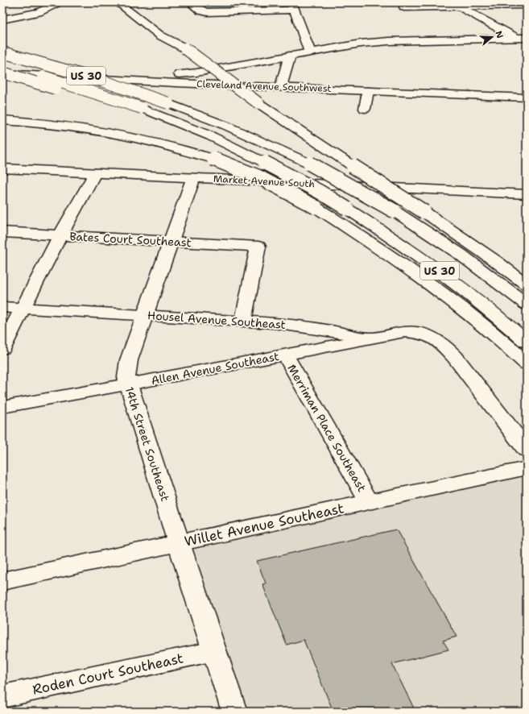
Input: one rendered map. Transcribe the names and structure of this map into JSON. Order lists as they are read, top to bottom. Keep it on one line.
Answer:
{"streets":{"main road":["US 30","Cleveland Avenue Southwest","Market Avenue South","Bates Court Southeast","Housel Avenue Southeast","Allen Avenue Southeast","Merriman Place Southeast","14th Street Southeast","Willet Avenue Southeast","Roden Court Southeast"]},"crossings":[["Market Avenue South","14th Street Southeast"],["Bates Court Southeast","Housel Avenue Southeast"],["Bates Court Southeast","14th Street Southeast"],["Housel Avenue Southeast","Allen Avenue Southeast"],["Housel Avenue Southeast","14th Street Southeast"],["Allen Avenue Southeast","Merriman Place Southeast"],["Allen Avenue Southeast","14th Street Southeast"],["Merriman Place Southeast","Willet Avenue Southeast"],["14th Street Southeast","Willet Avenue Southeast"],["14th Street Southeast","Roden Court Southeast"]],"north":"right"}
